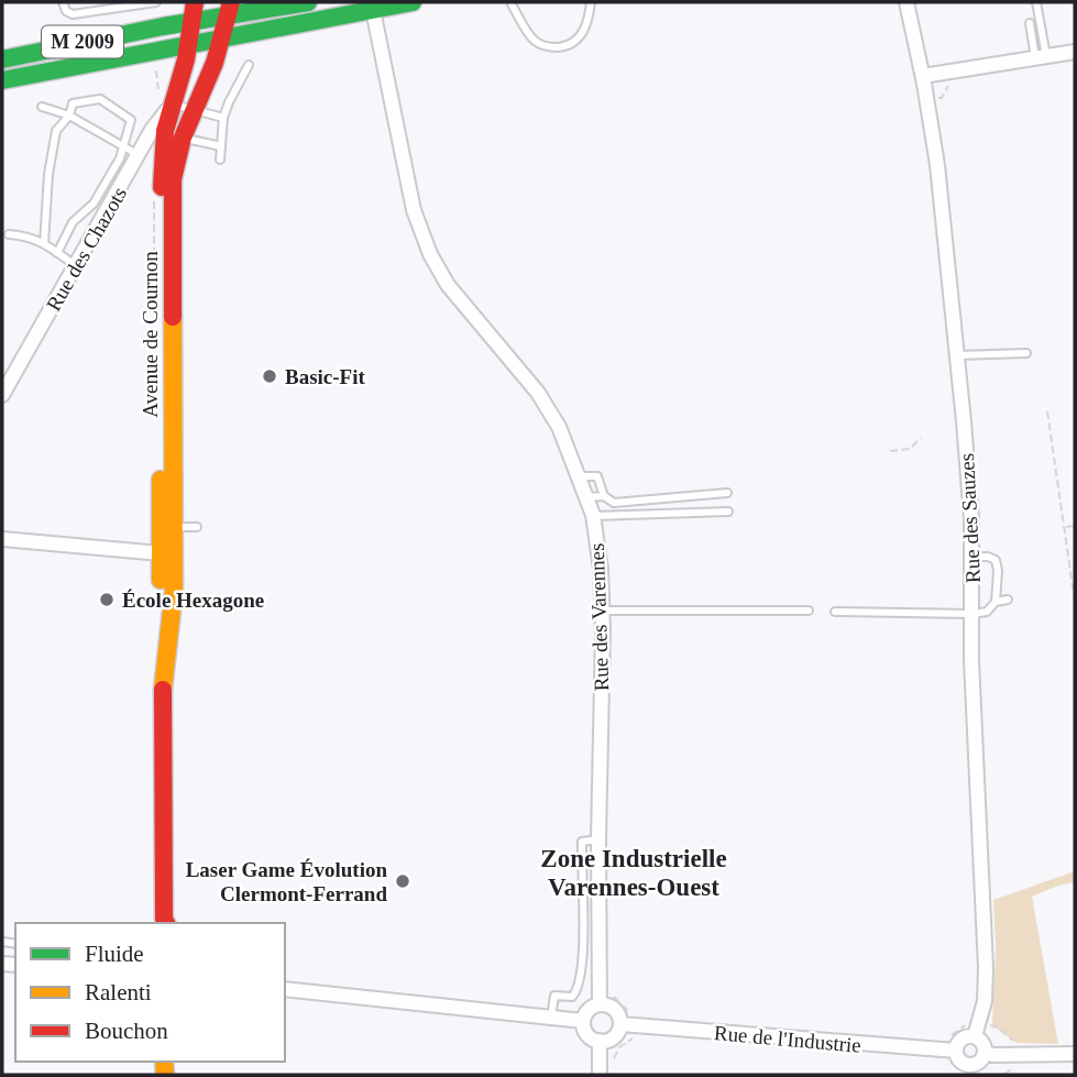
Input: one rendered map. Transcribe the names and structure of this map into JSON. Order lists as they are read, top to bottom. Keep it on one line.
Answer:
{"streets":{"main road":["M 2009","Avenue de Cournon"],"street":["Rue des Chazots","Rue des Sauzes","Rue des Varennes","Rue de l'Industrie"]},"crossings":[["M 2009","Avenue de Cournon"],["M 2009","Rue des Varennes"],["Rue des Chazots","Avenue de Cournon"],["Rue des Varennes","Rue de l'Industrie"]],"districts":["Zone Industrielle Varennes-Ouest"],"places":["Basic-Fit","École Hexagone","Laser Game Évolution Clermont-Ferrand"],"legend":["Fluide","Ralenti","Bouchon"]}
